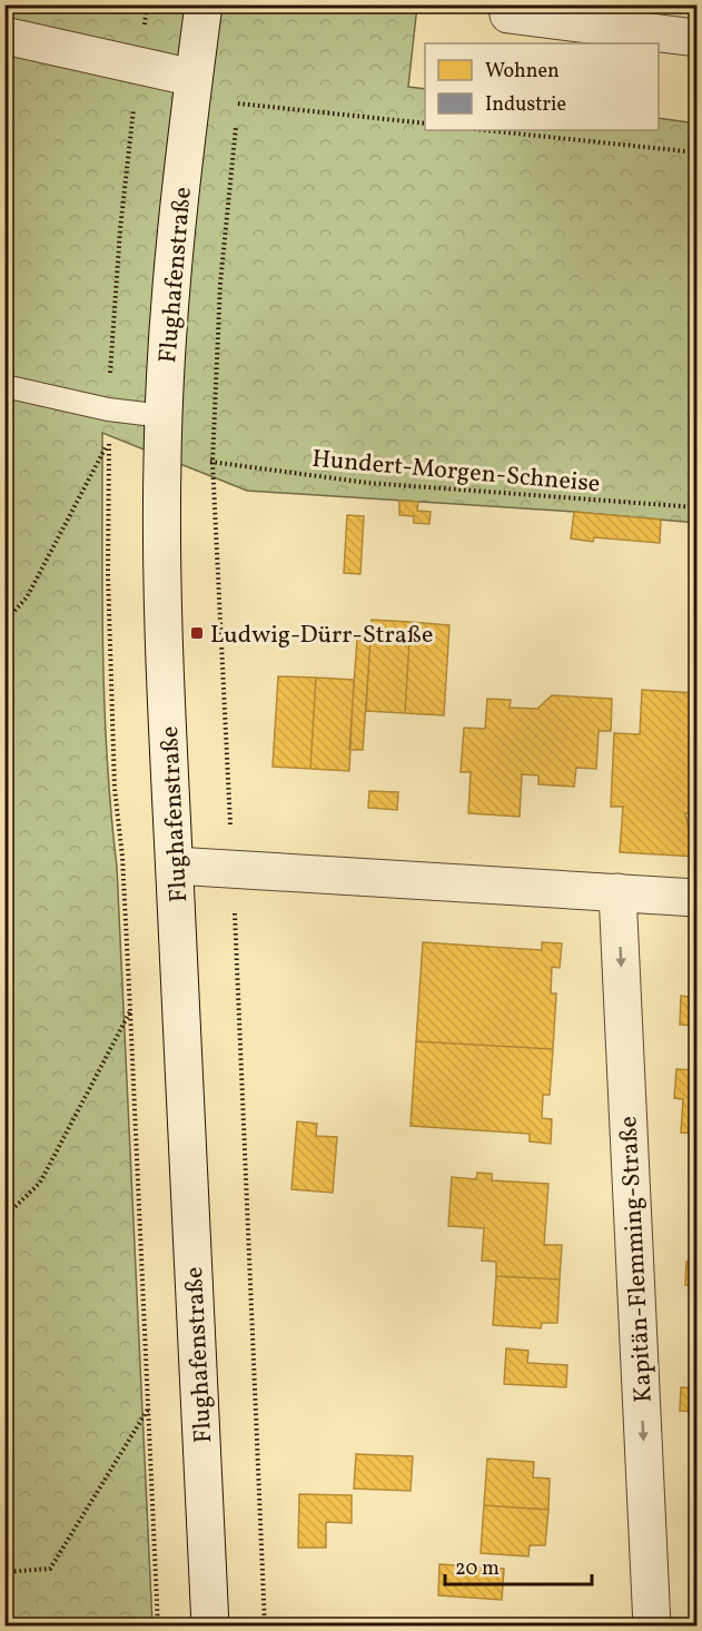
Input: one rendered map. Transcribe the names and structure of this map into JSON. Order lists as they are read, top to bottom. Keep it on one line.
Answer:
{"streets":{"street":["Flughafenstraße","Kapitän-Flemming-Straße"],"path":["Hundert-Morgen-Schneise"]},"one_way":["Kapitän-Flemming-Straße"],"places":{"transit":["Ludwig-Dürr-Straße"]},"legend":["Wohnen","Industrie"],"scale_bar":"20 m"}
